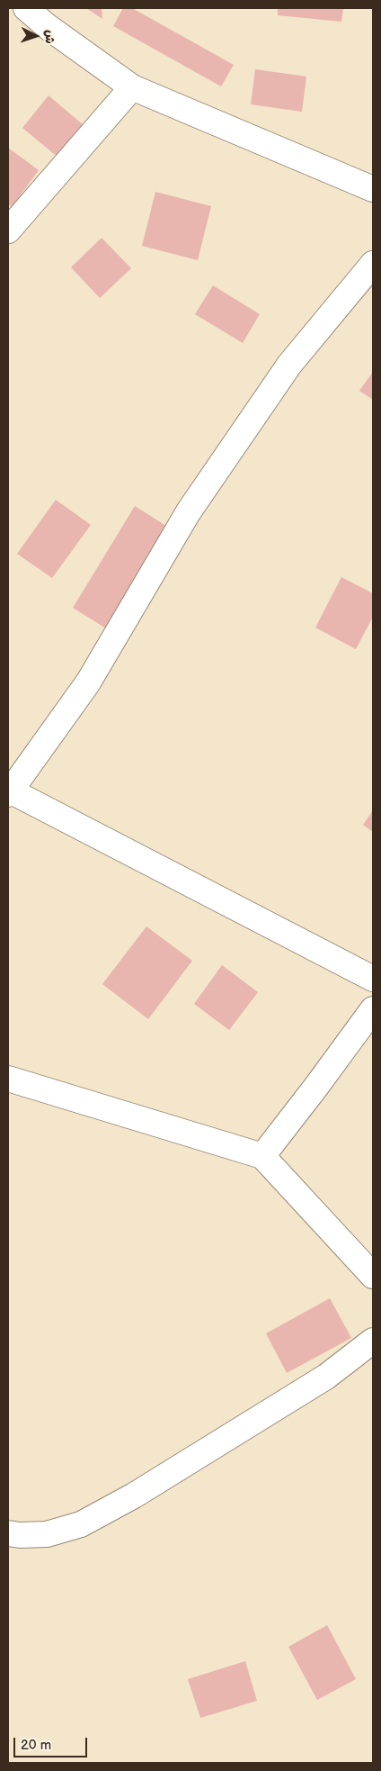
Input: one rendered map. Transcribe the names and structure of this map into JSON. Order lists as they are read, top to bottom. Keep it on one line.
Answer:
{"scale_bar":"20 m","north":"right"}
